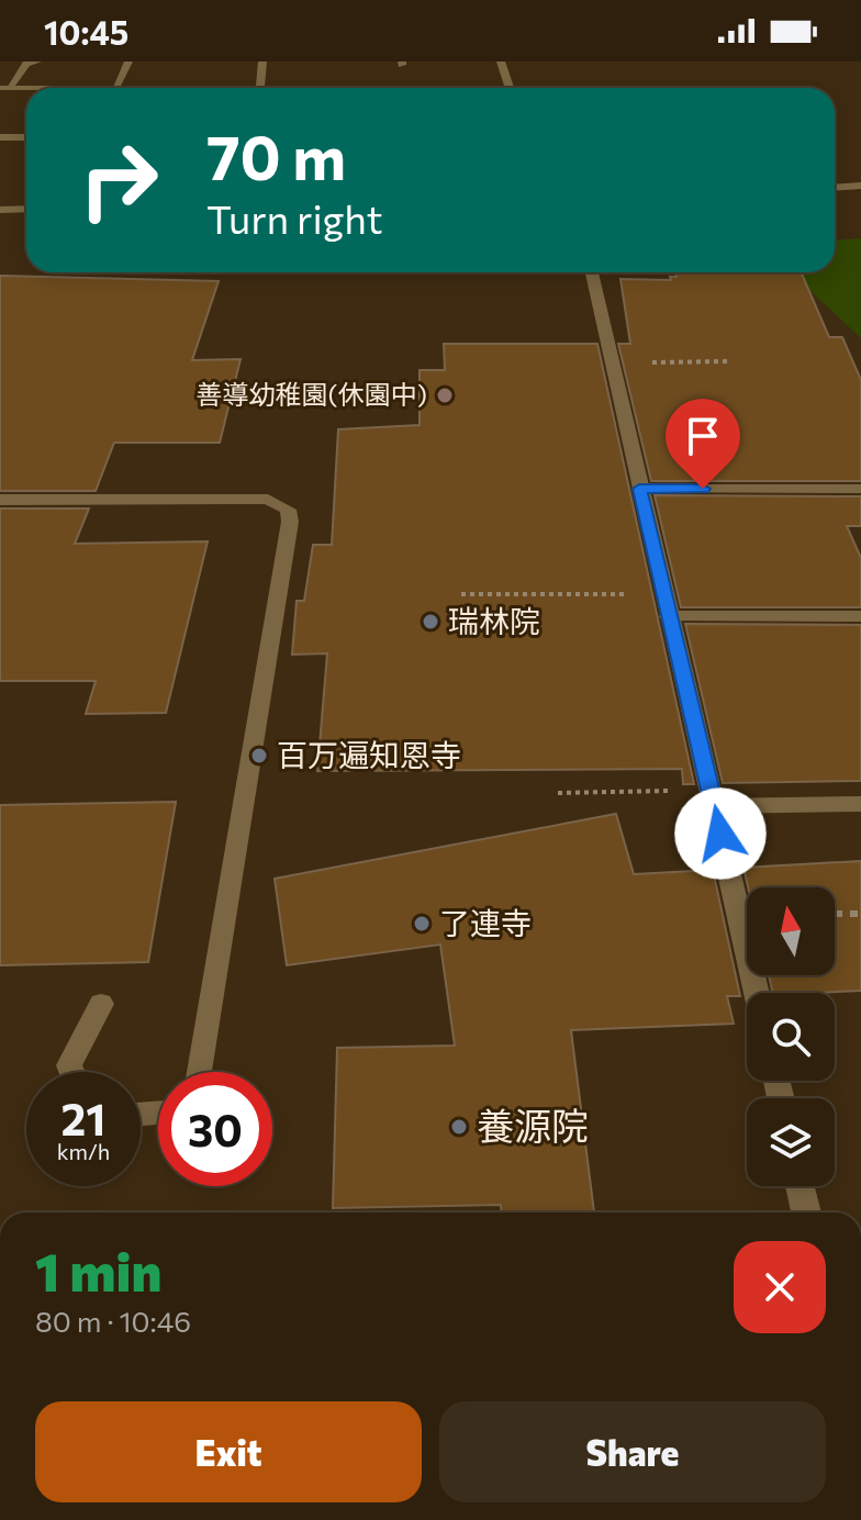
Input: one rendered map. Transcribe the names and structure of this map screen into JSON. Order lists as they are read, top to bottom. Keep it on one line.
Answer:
{"places":["善導幼稚園(休園中)","瑞林院","百万遍知恩寺","了連寺","養源院"],"north":"top","page":{"status":"10:45","turn":["70 m","Turn right"],"speed":"21 km/h","limit":"30","heading":["1 min","80 m · 10:46"],"buttons":["Exit","Share"]}}
